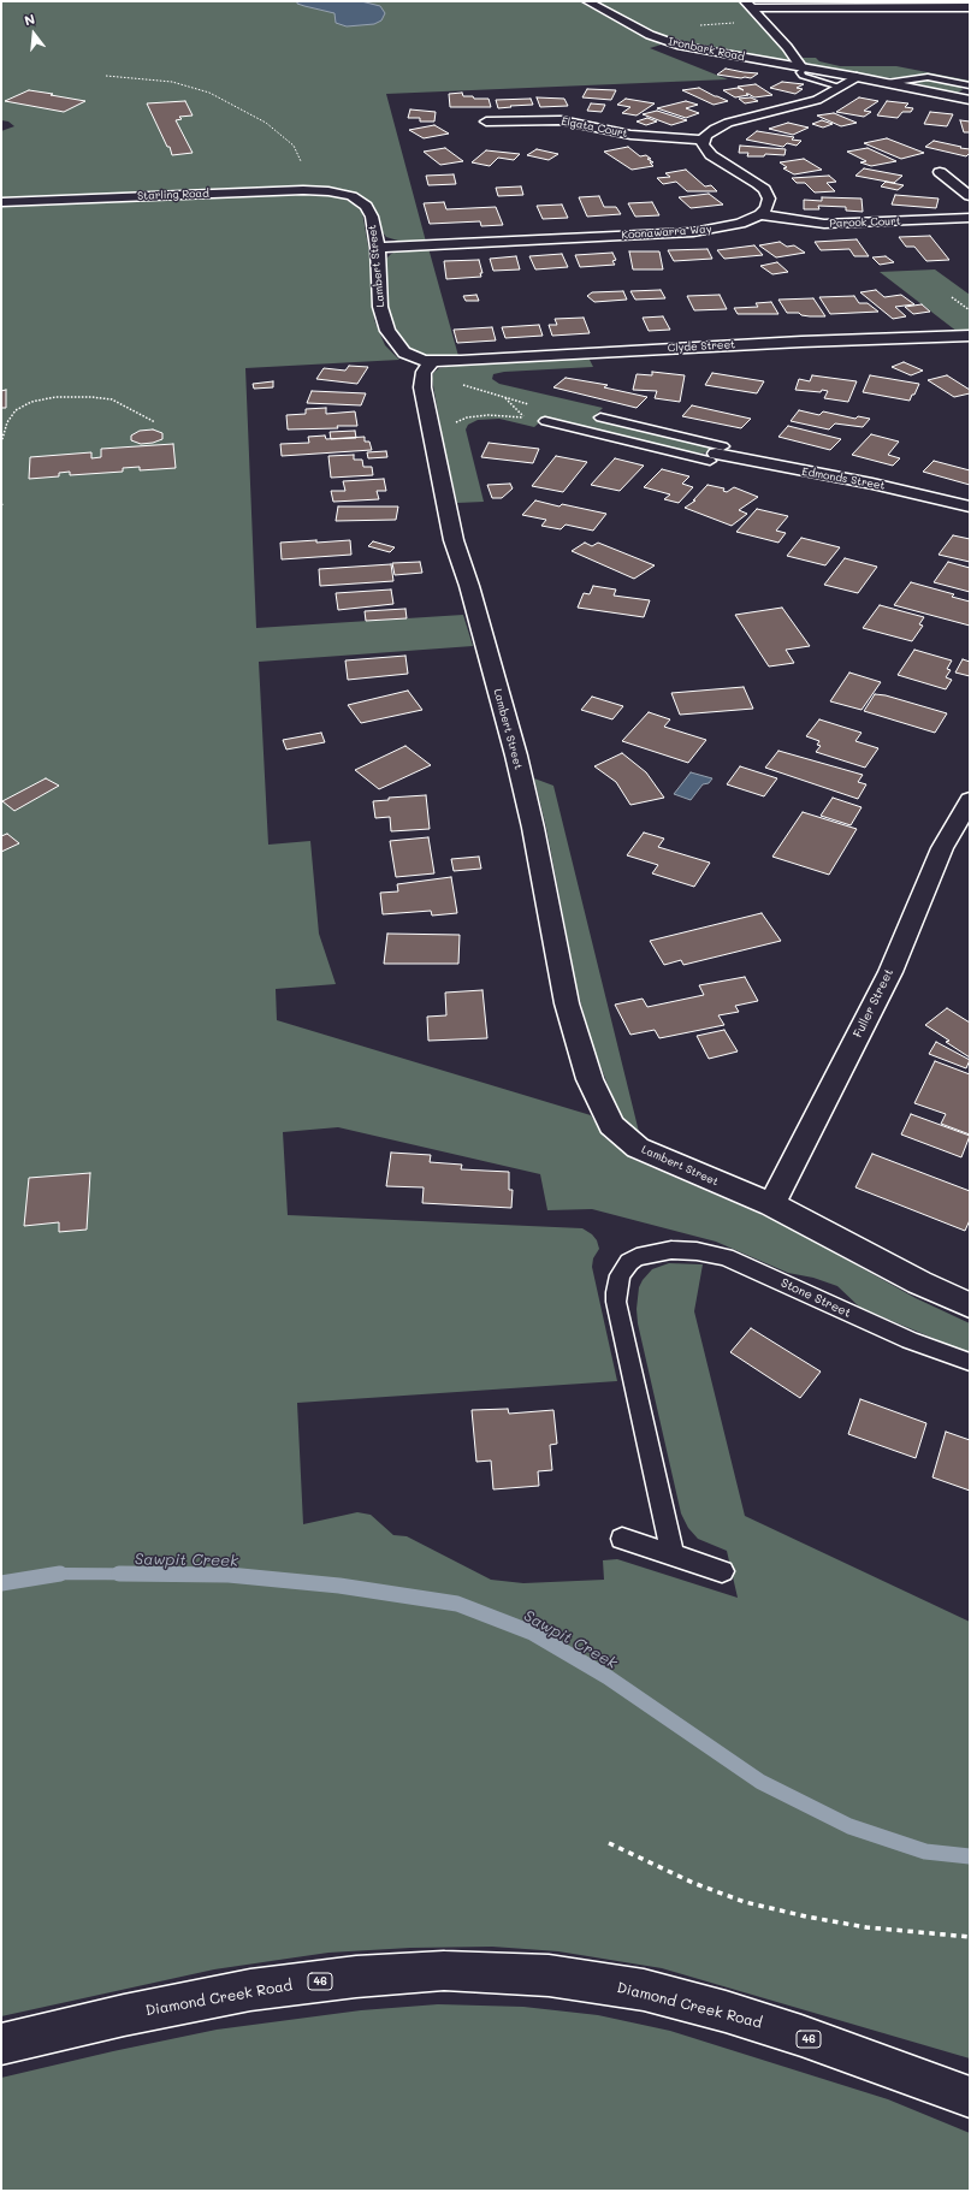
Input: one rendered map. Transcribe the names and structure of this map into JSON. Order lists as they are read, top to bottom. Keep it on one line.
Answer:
{"streets":{"street":["Ironbark Road","Elgata Court","Starling Road","Parook Court","Koonawarra Way","Lambert Street","Clyde Street","Edmonds Street","Fuller Street","46","Diamond Creek Road"],"lane":["Stone Street"]},"crossings":[["Starling Road","Lambert Street"],["Parook Court","Koonawarra Way"],["Koonawarra Way","Lambert Street"],["Lambert Street","Clyde Street"],["Lambert Street","Fuller Street"]],"water":["Sawpit Creek"],"north":"top"}
